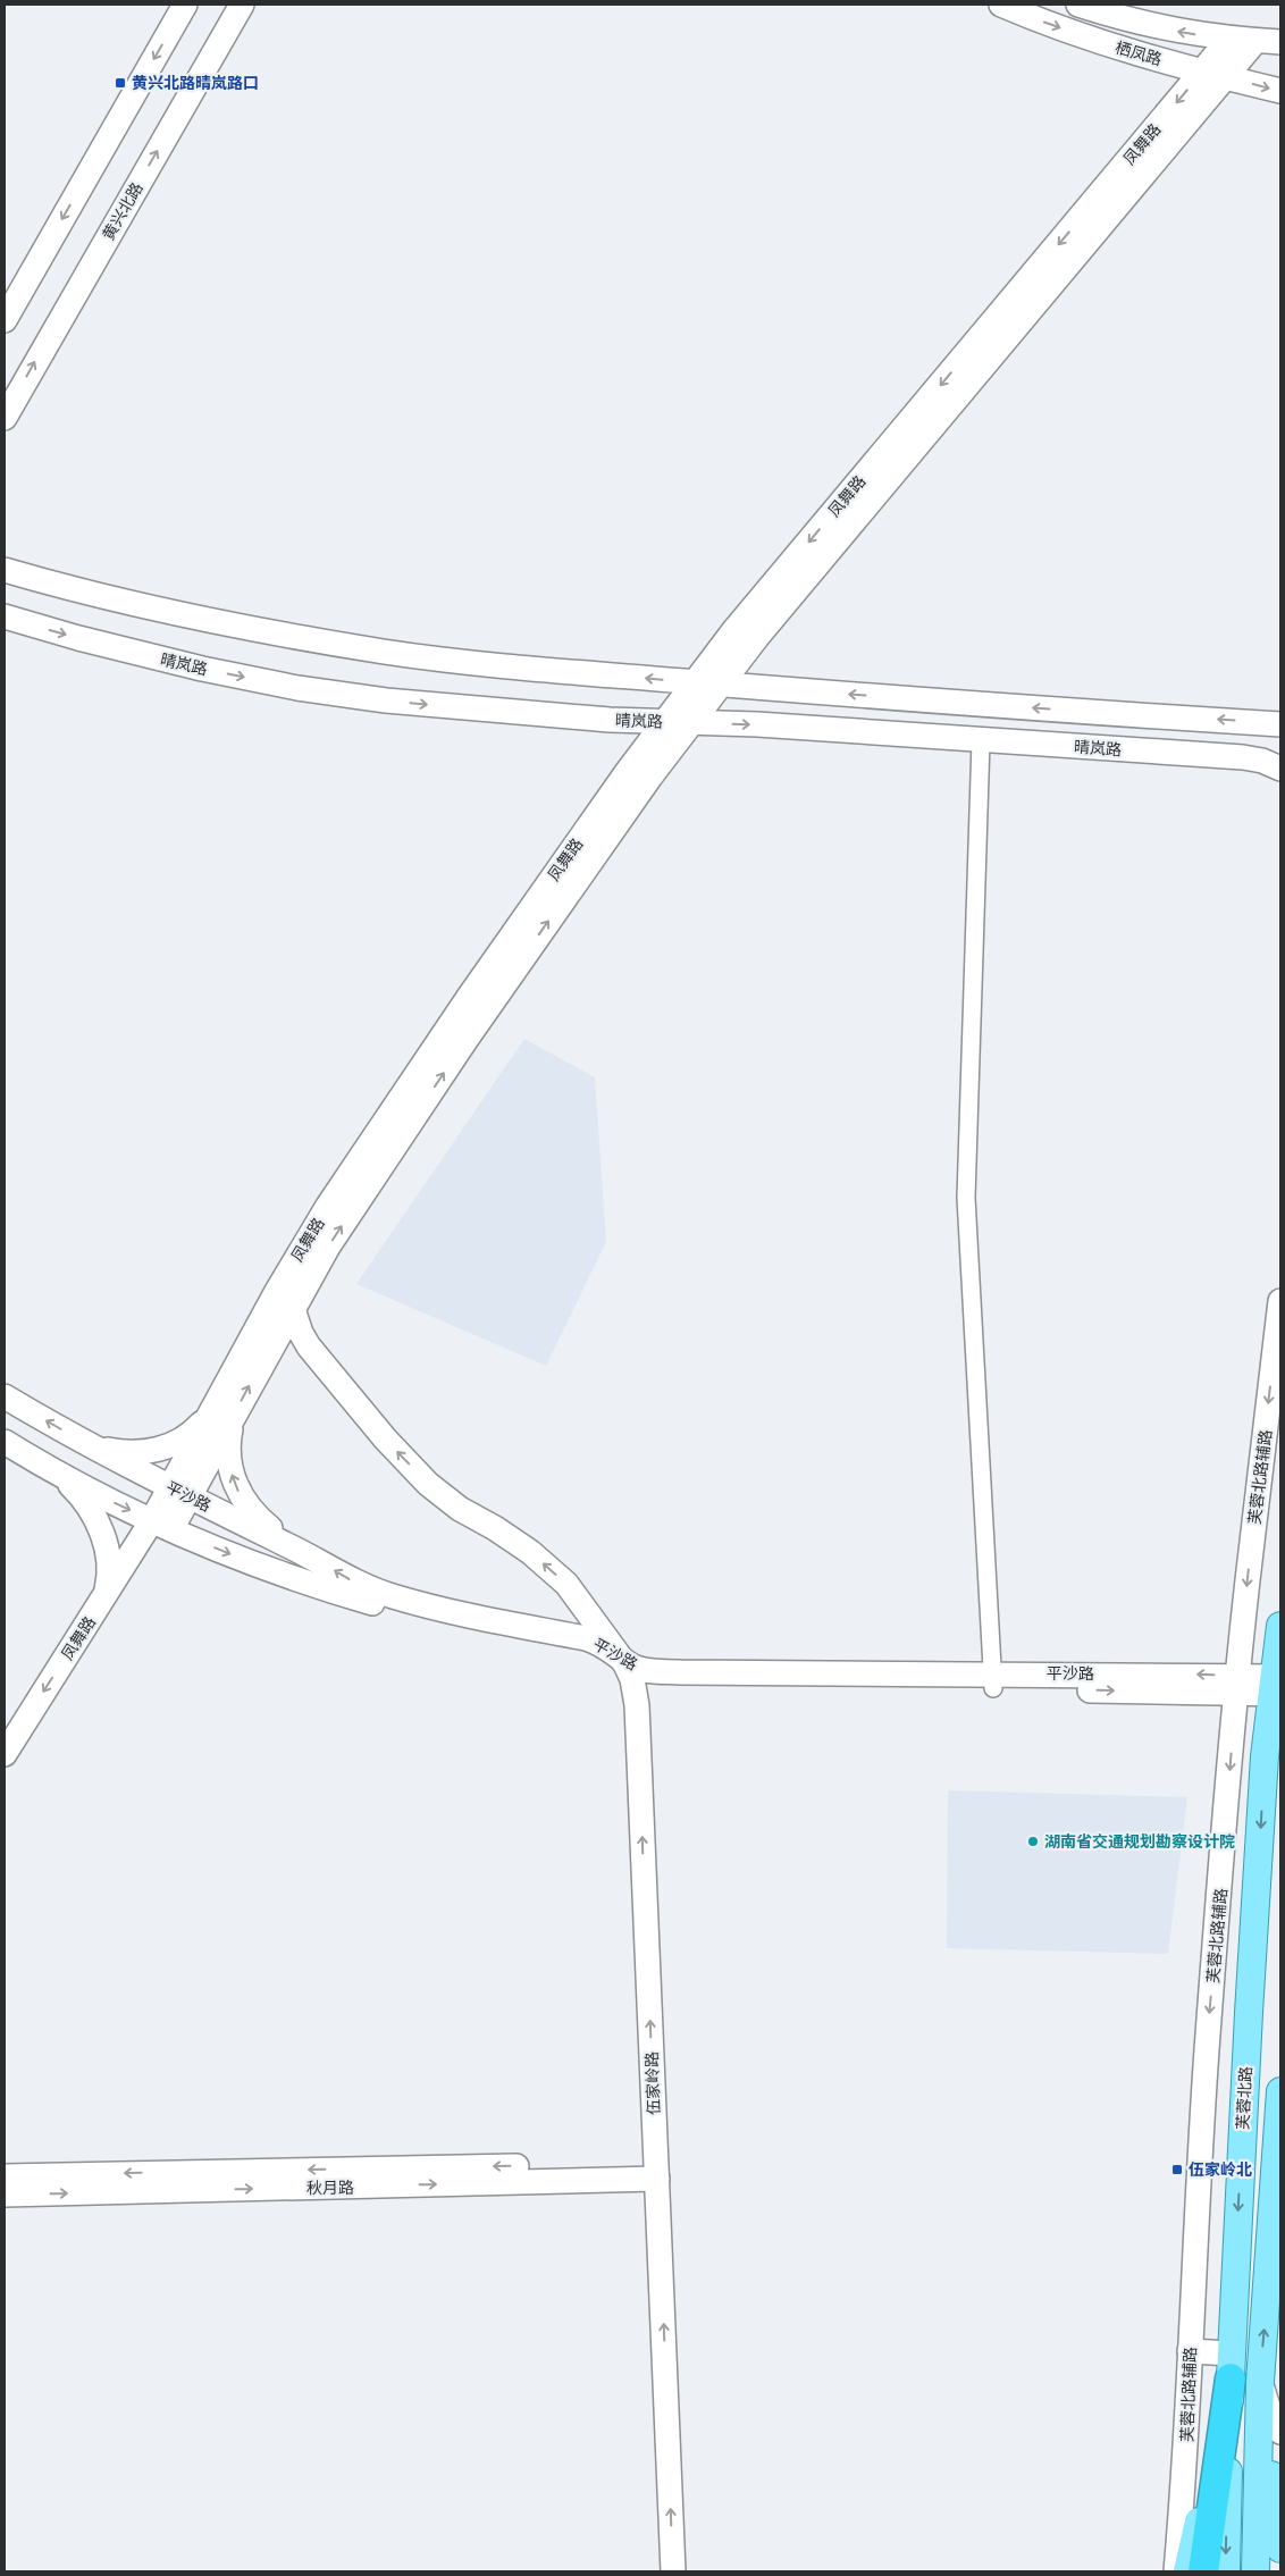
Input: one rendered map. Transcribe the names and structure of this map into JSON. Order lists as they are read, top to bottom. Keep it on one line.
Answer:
{"streets":{"main road":["芙蓉北路"],"street":["栖凤路","凤舞路","黄兴北路","晴岚路","芙蓉北路辅路","平沙路","伍家岭路","秋月路"]},"crossings":[["栖凤路","凤舞路"],["凤舞路","晴岚路"],["凤舞路","平沙路"],["凤舞路","伍家岭路"],["芙蓉北路辅路","平沙路"],["平沙路","伍家岭路"],["平沙路","芙蓉北路"],["伍家岭路","秋月路"]],"one_way":["芙蓉北路辅路","伍家岭路"],"places":{"transit":["黄兴北路晴岚路口","伍家岭北"],"other":["湖南省交通规划勘察设计院"]}}
